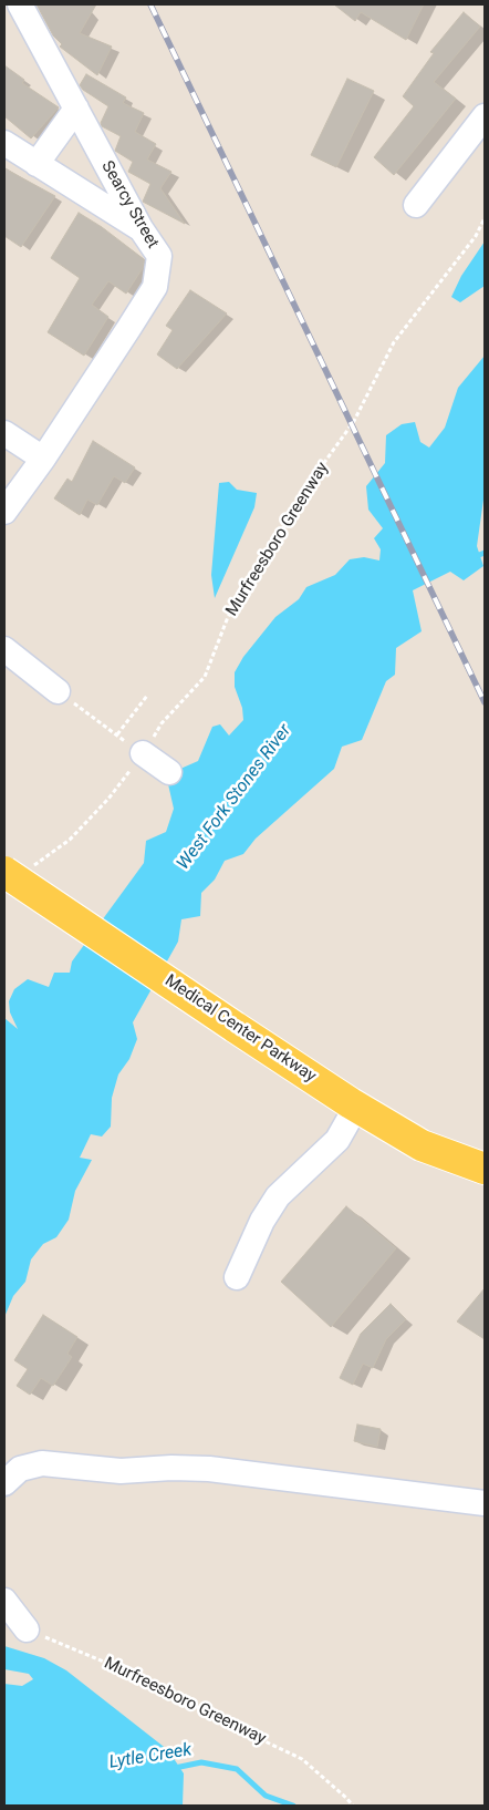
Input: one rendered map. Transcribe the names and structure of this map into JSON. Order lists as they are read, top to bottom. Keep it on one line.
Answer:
{"streets":{"main road":["Medical Center Parkway"],"street":["Searcy Street"],"path":["Murfreesboro Greenway"]},"crossings":[["Murfreesboro Greenway","Medical Center Parkway"]],"water":["West Fork Stones River","Lytle Creek"]}
